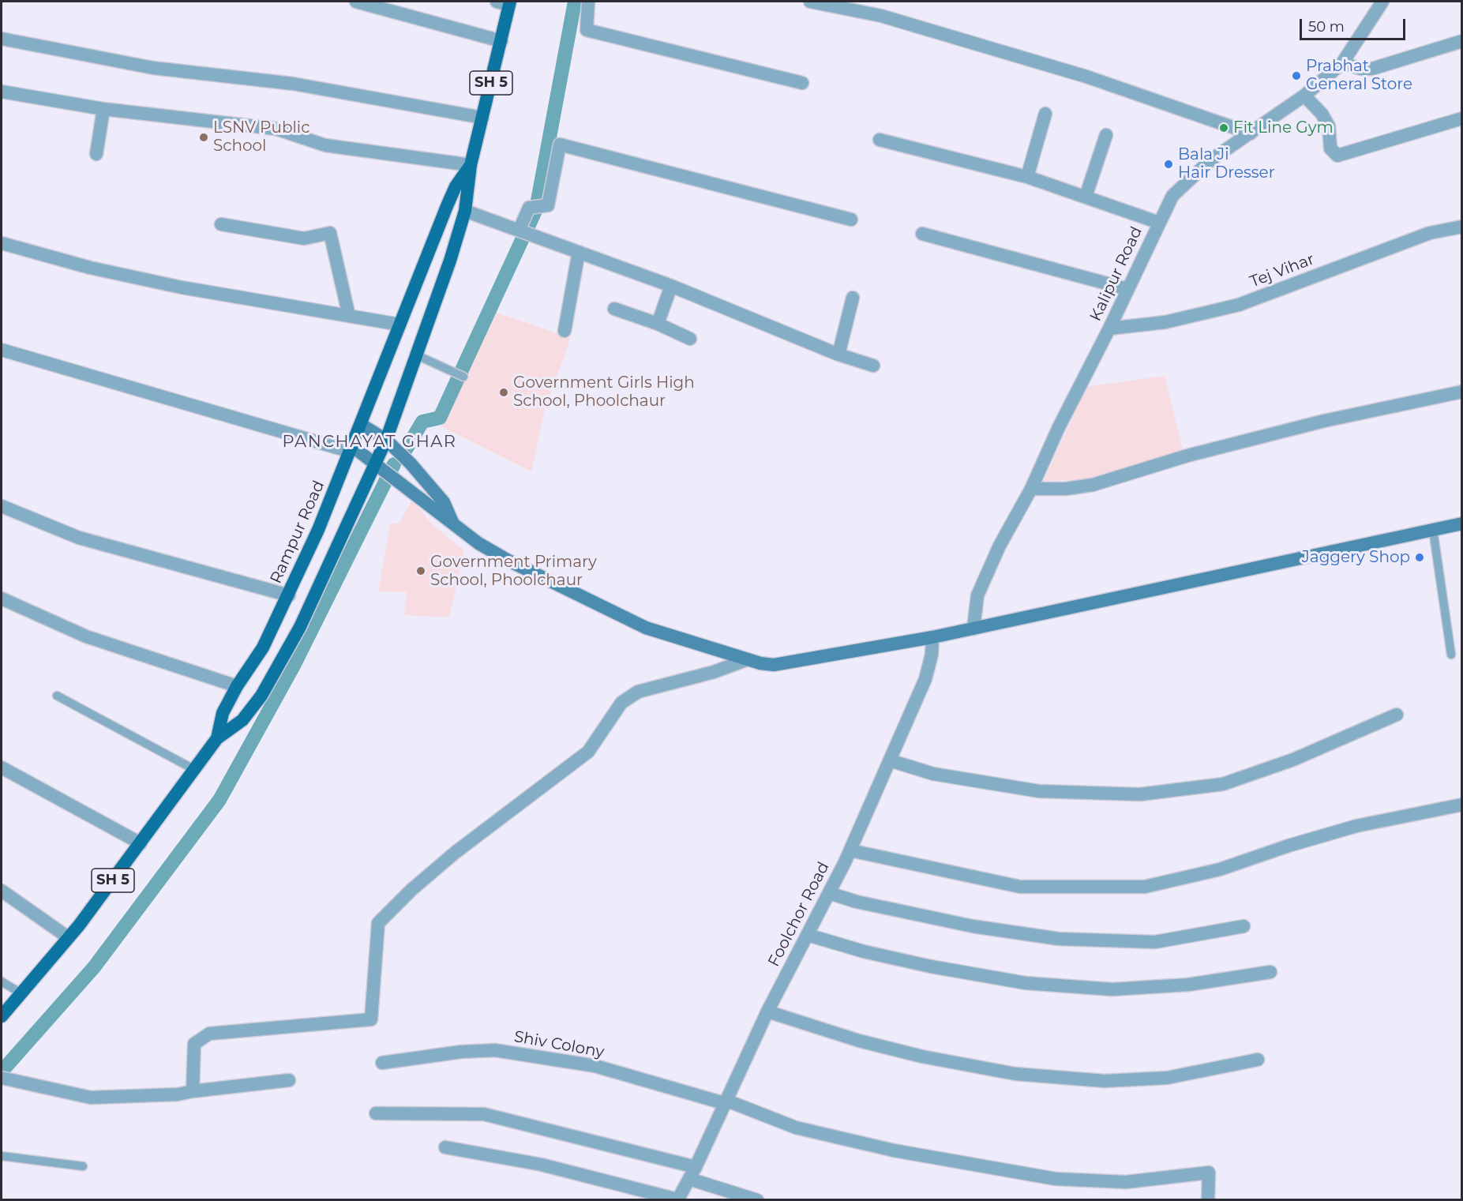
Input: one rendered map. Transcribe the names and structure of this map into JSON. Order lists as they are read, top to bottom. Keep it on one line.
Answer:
{"streets":{"main road":["SH 5","Rampur Road"],"street":["Tej Vihar","Kalipur Road","Foolchor Road","Shiv Colony"]},"crossings":[["Tej Vihar","Kalipur Road"],["Foolchor Road","Shiv Colony"]],"districts":["PANCHAYAT GHAR"],"places":["Prabhat General Store","Fit Line Gym","LSNV Public School","Bala Ji Hair Dresser","Government Girls High School, Phoolchaur","Jaggery Shop","Government Primary School, Phoolchaur"],"scale_bar":"50 m"}
